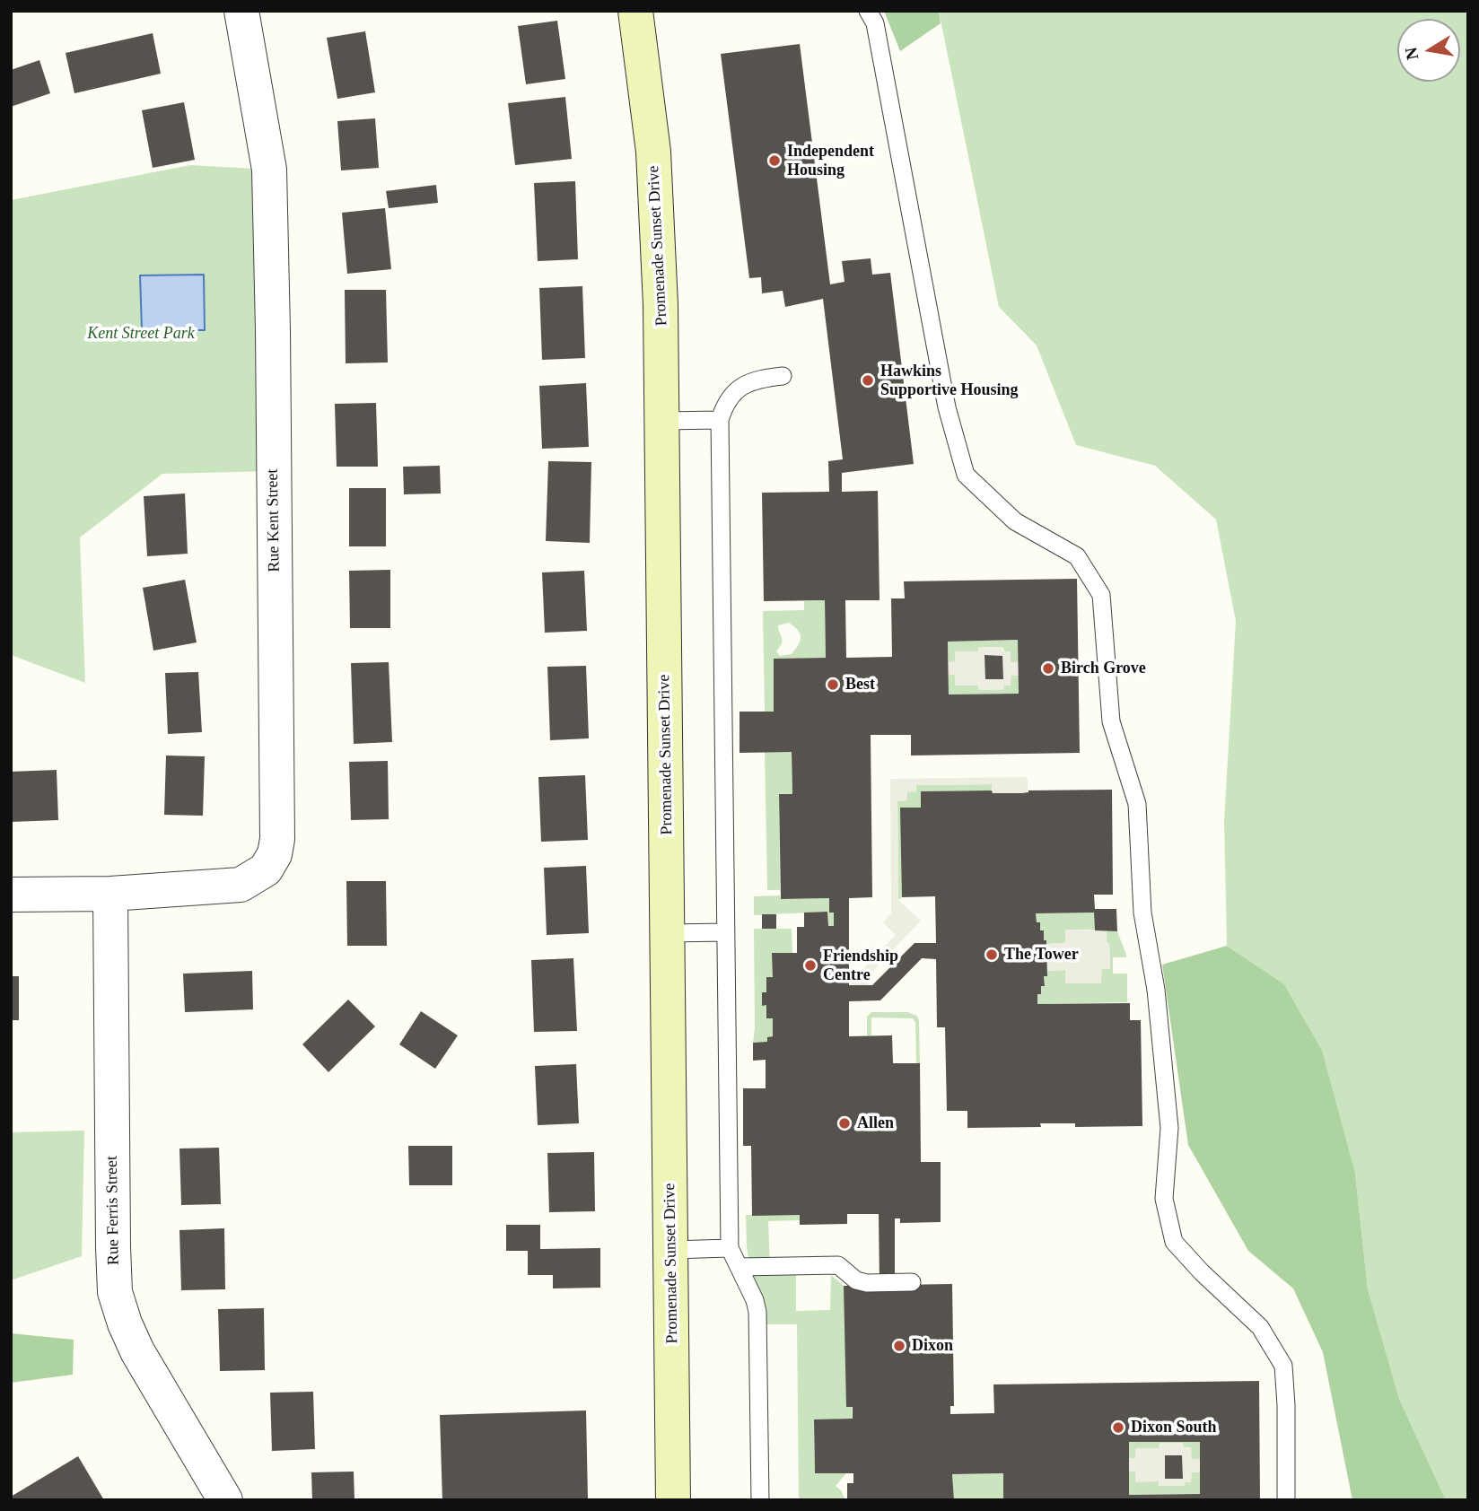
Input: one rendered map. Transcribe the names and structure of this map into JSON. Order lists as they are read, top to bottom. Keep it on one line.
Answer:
{"streets":{"street":["Promenade Sunset Drive","Rue Kent Street","Rue Ferris Street"]},"crossings":[["Rue Kent Street","Rue Ferris Street"]],"parks":["Kent Street Park"],"places":["Independent Housing","Hawkins Supportive Housing","Birch Grove","Best","The Tower","Friendship Centre","Allen","Dixon","Dixon South"],"north":"left"}
